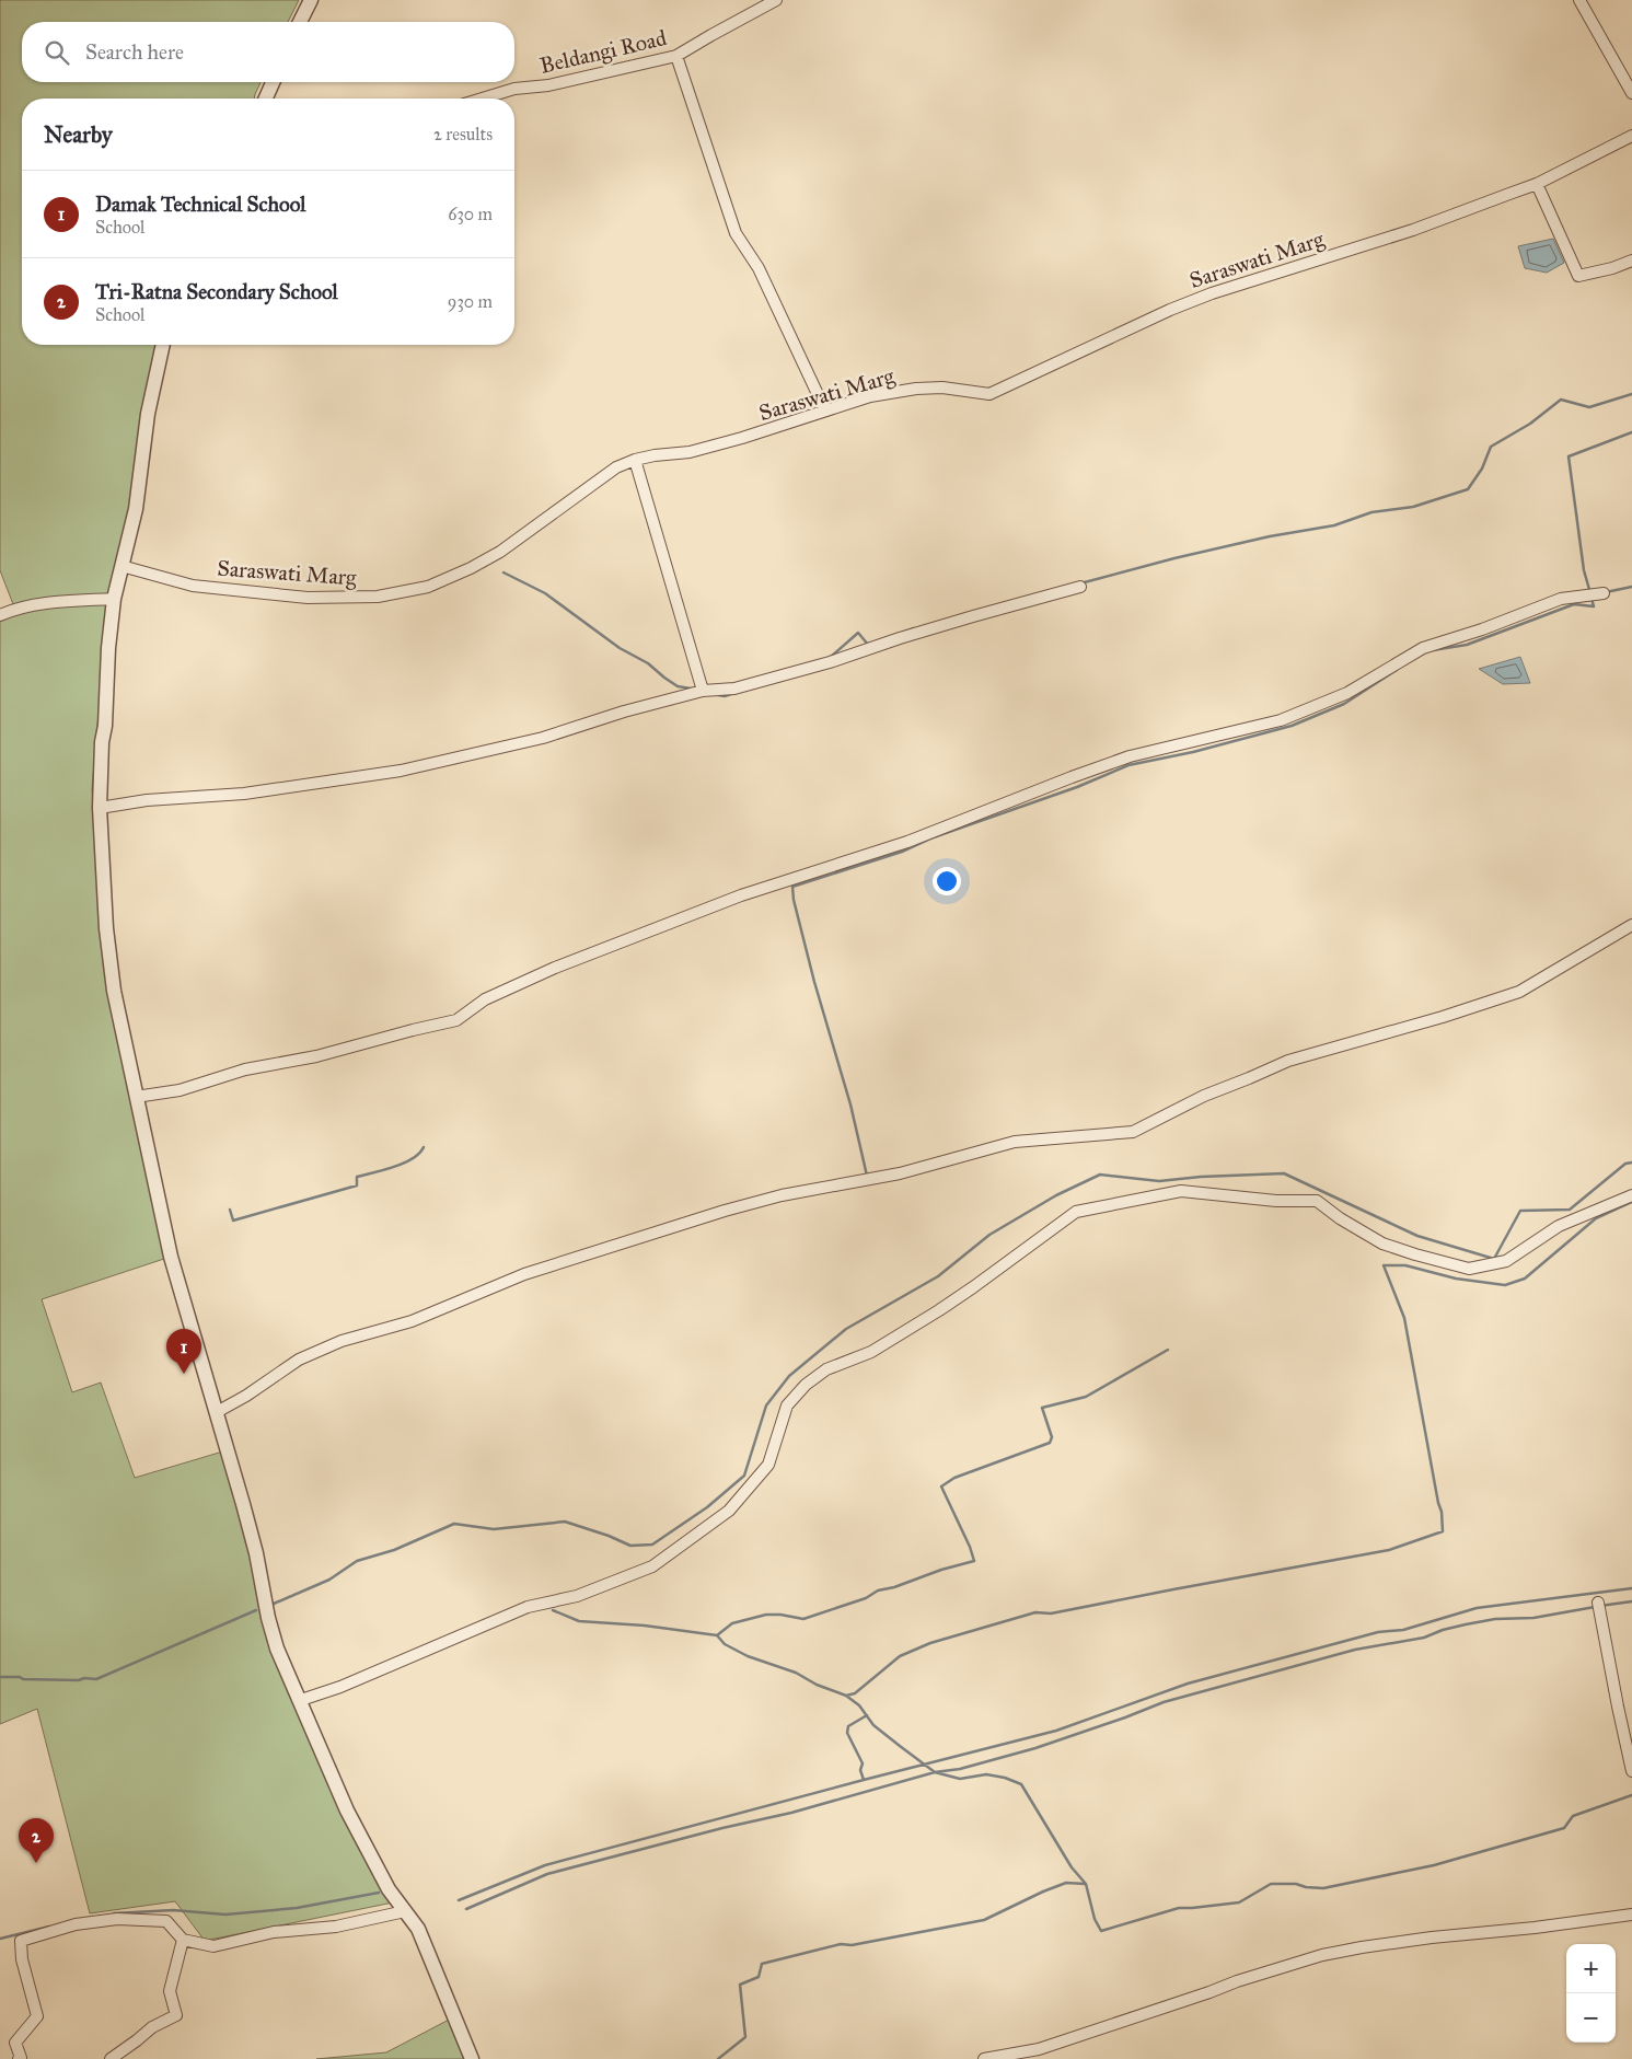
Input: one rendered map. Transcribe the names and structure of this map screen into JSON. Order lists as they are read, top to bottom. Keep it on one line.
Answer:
{"streets":{"street":["Beldangi Road","Saraswati Marg"]},"page":{"search":"Search here","heading":["Nearby","2 results"],"list":[{"mark":"1","name":"Damak Technical School","note":"School","value":"630 m"},{"mark":"2","name":"Tri-Ratna Secondary School","note":"School","value":"930 m"}],"pins":["1","2"],"map_buttons":["+","−"]}}
